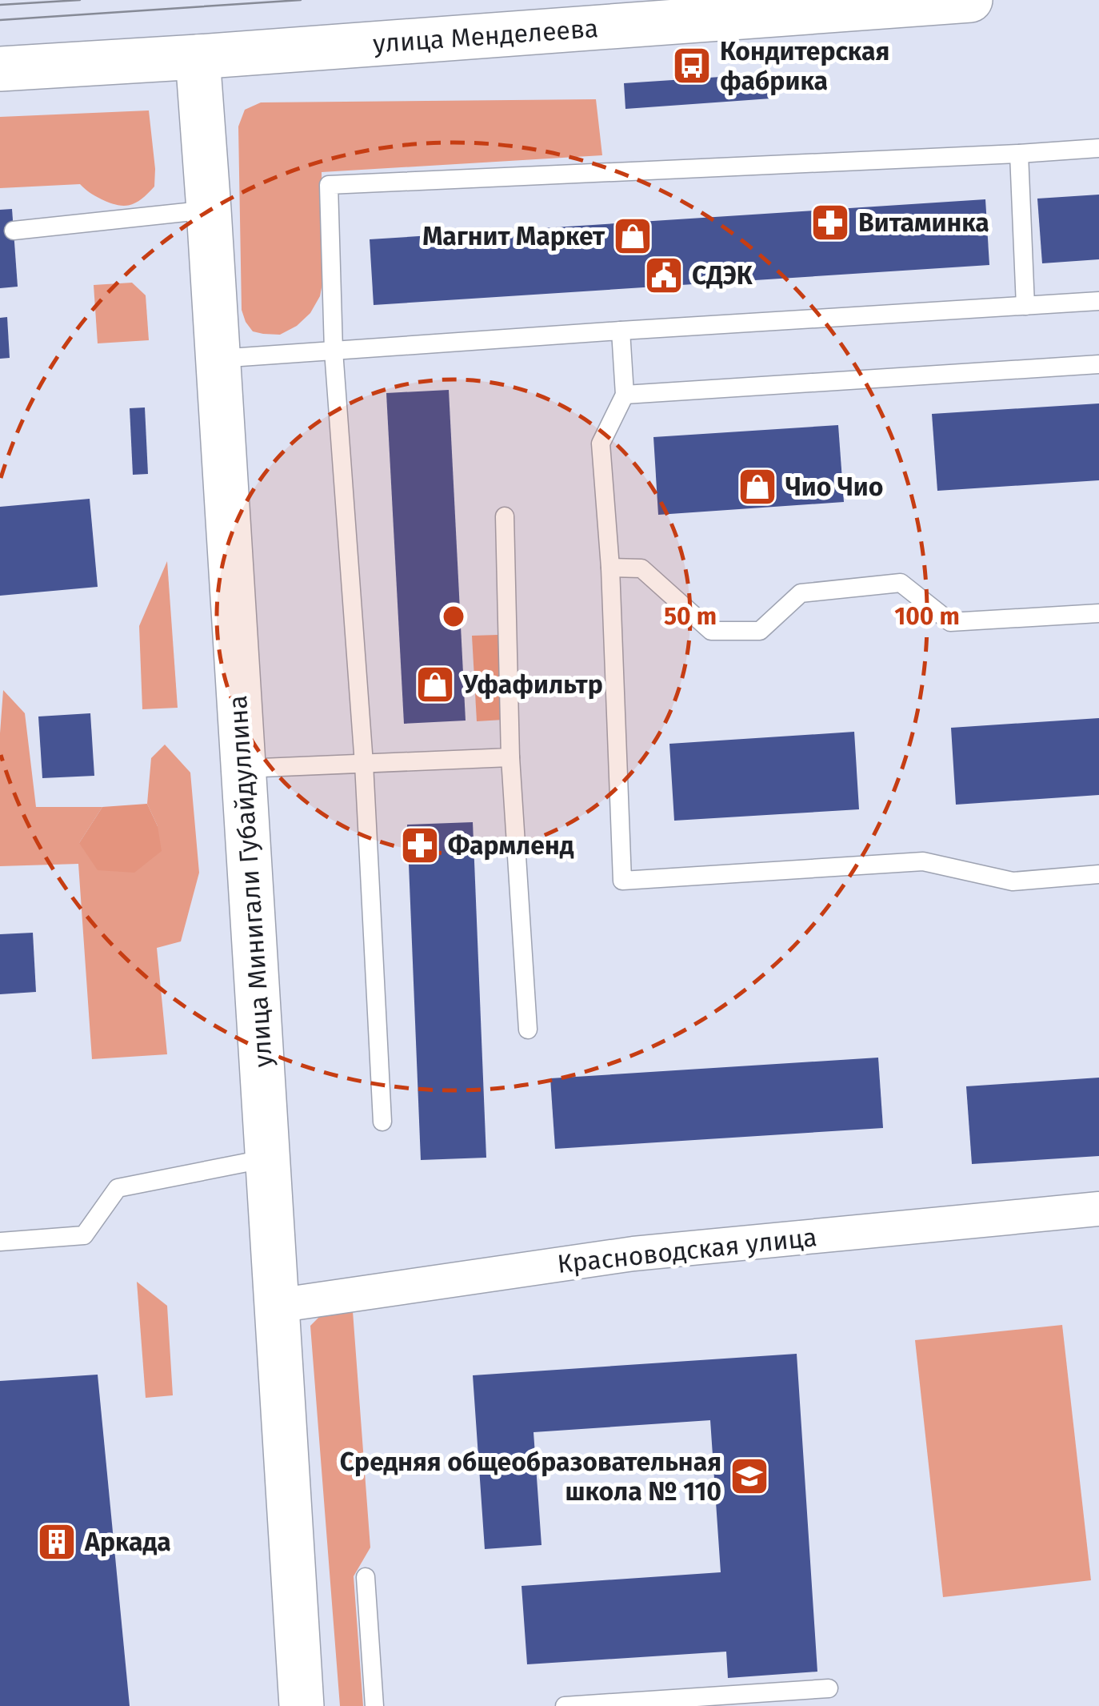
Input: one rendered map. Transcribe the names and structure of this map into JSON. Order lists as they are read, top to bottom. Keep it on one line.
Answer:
{"streets":{"main road":["улица Менделеева","улица Минигали Губайдуллина"],"street":["Красноводская улица"]},"crossings":[["улица Менделеева","улица Минигали Губайдуллина"],["улица Минигали Губайдуллина","Красноводская улица"]],"places":{"bus stop":["Кондитерская фабрика"],"pharmacy":["Витаминка","Фармленд"],"shop":["Магнит Маркет","Чио Чио","Уфафильтр"],"public building":["СДЭК"],"school or university":["Средняя общеобразовательная школа № 110"],"building":["Аркада"]},"rings":["50 m","100 m"]}
